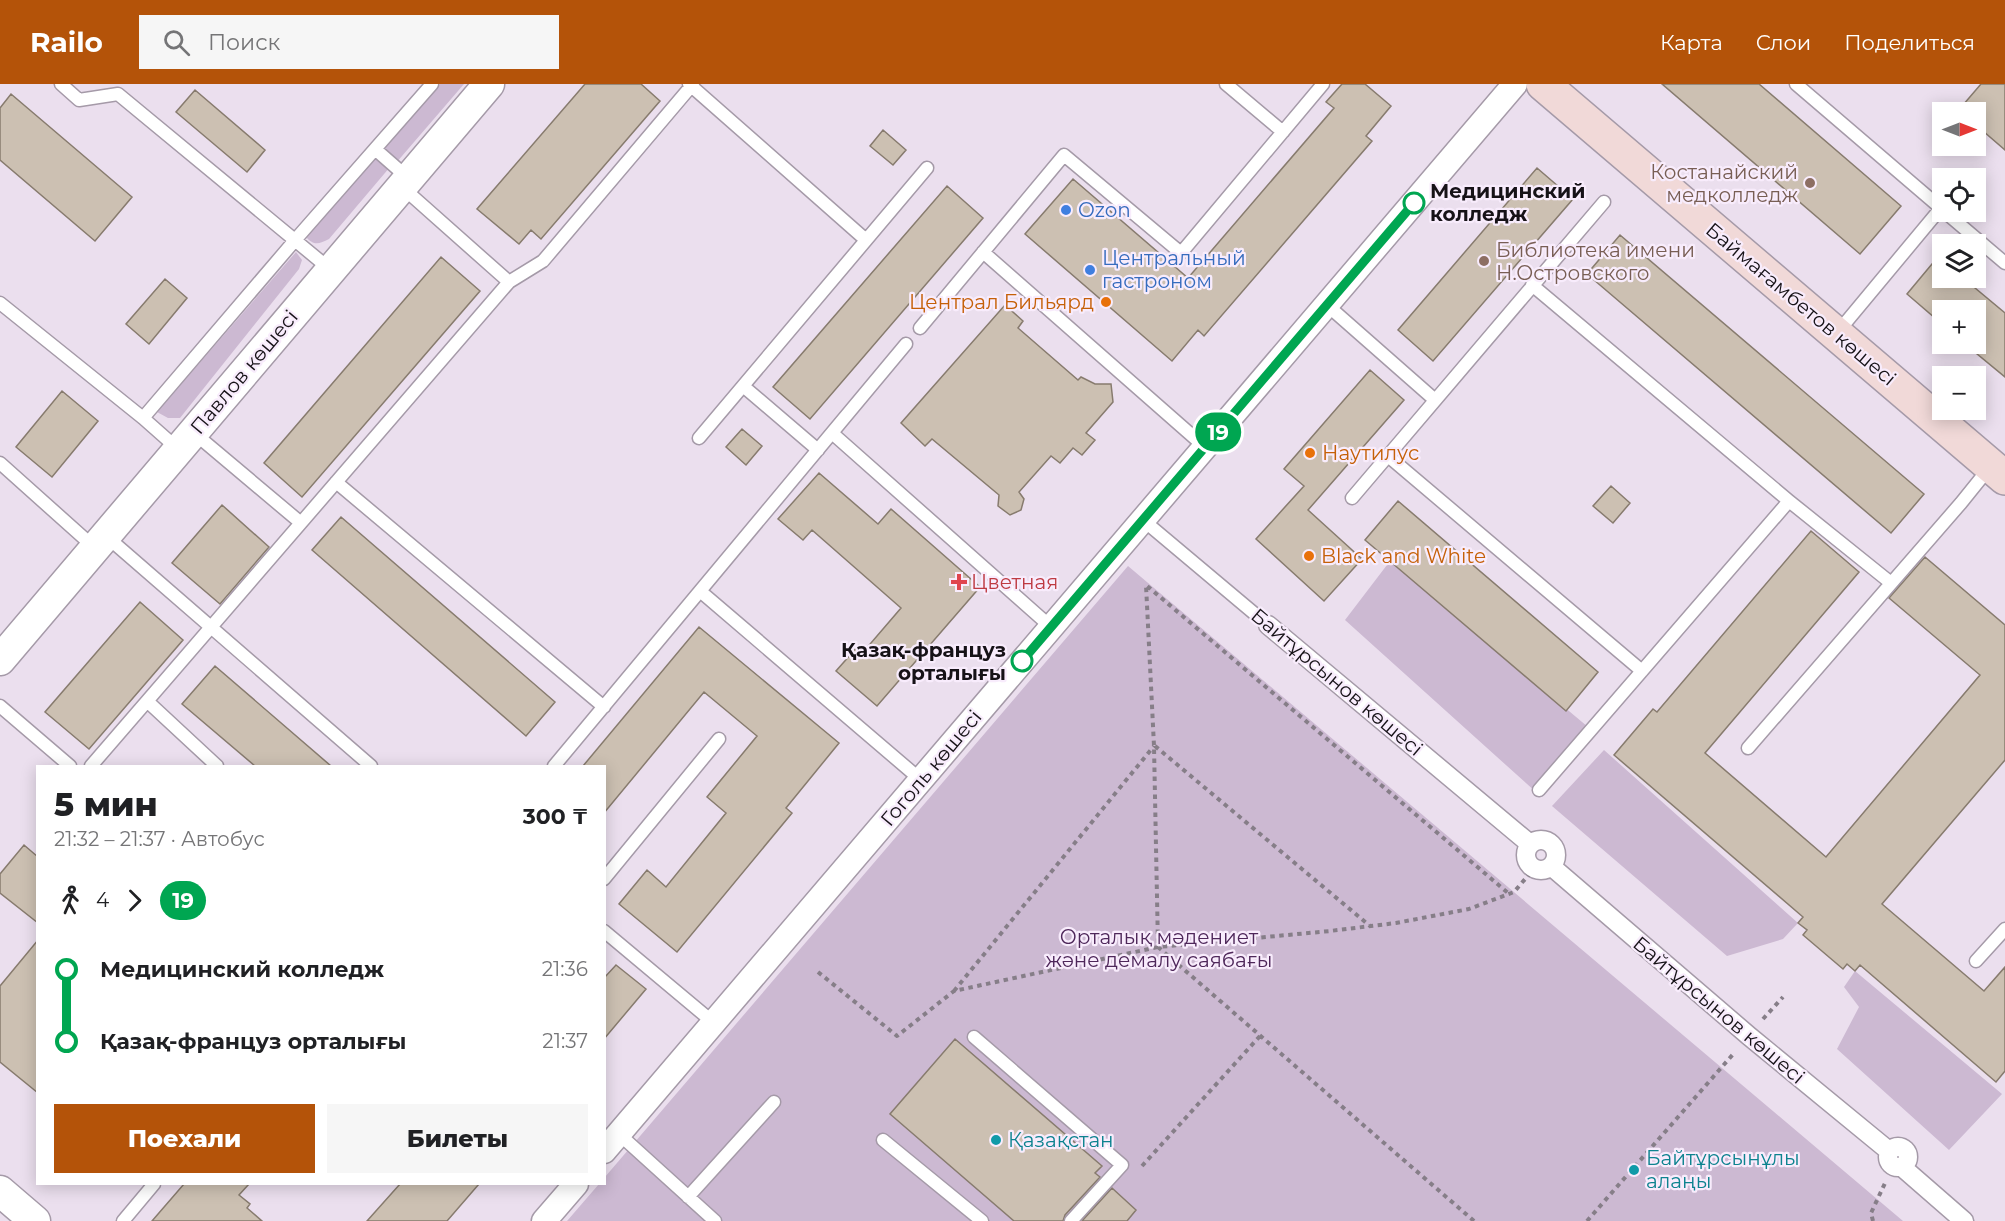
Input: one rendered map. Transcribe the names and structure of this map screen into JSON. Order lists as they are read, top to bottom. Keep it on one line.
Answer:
{"streets":{"main road":["Баймағамбетов көшесі"],"street":["Павлов көшесі","Байтұрсынов көшесі","Гоголь көшесі"]},"crossings":[["Байтұрсынов көшесі","Гоголь көшесі"]],"parks":["Орталық мәдениет және демалу саябағы"],"places":{"other":["Костанайский медколледж","Медицинский колледж","Ozon","Библиотека имени Н.Островского","Центральный гастроном","Централ Бильярд","Наутилус","Black and White","Қазақ-француз орталығы","Қазақстан","Байтұрсынұлы алаңы"],"health":["Цветная"]},"lines":["bus line 19"],"north":"right","page":{"header":"Railo","search":"Поиск","nav":["Карта","Слои","Поделиться"],"on_map":"19","map_buttons":["+","−"],"heading":["5 мин","21:32 – 21:37 · Автобус","300 ₸"],"legs":["4","19"],"list":[{"name":"Медицинский колледж","value":"21:36"},{"name":"Қазақ-француз орталығы","value":"21:37"}],"buttons":["Поехали","Билеты"]}}
